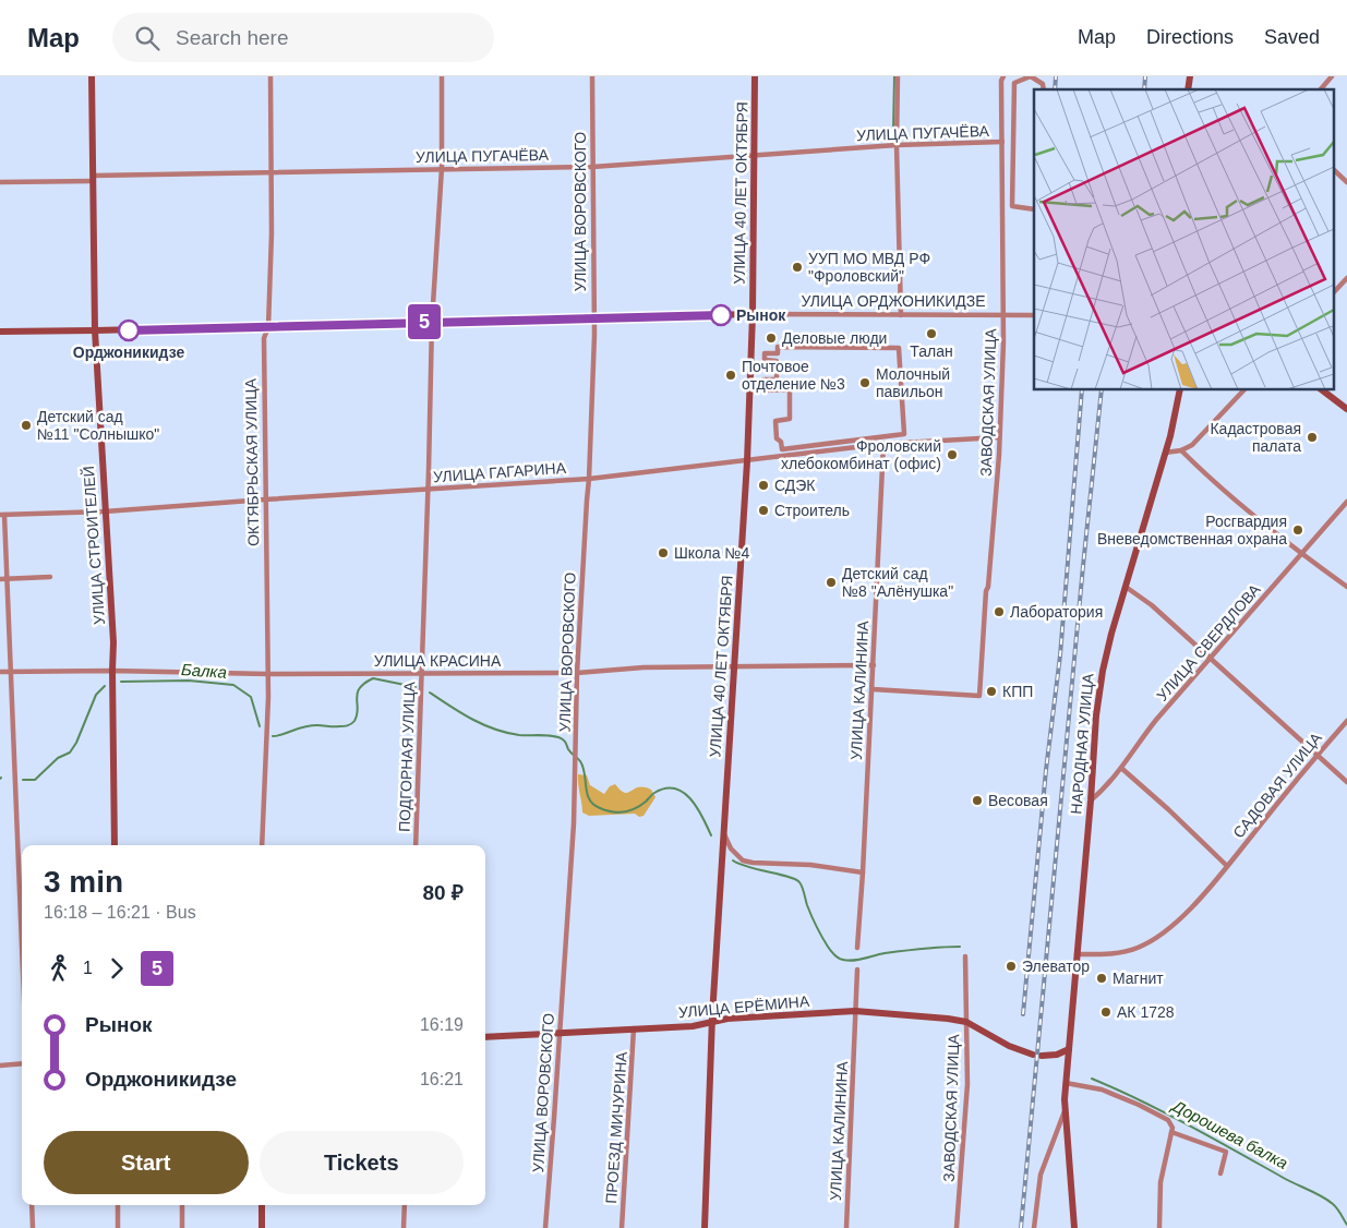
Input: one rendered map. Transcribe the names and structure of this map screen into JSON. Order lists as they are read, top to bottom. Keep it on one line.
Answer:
{"streets":{"street":["УЛИЦА ПУГАЧЁВА","УЛИЦА 40 ЛЕТ ОКТЯБРЯ","УЛИЦА ВОРОВСКОГО","УЛИЦА ОРДЖОНИКИДЗЕ","ЗАВОДСКАЯ УЛИЦА","ОКТЯБРЬСКАЯ УЛИЦА","УЛИЦА ГАГАРИНА","УЛИЦА СТРОИТЕЛЕЙ","УЛИЦА СВЕРДЛОВА","УЛИЦА КРАСИНА","УЛИЦА КАЛИНИНА","НАРОДНАЯ УЛИЦА","ПОДГОРНАЯ УЛИЦА","САДОВАЯ УЛИЦА","УЛИЦА ЕРЁМИНА","ПРОЕЗД МИЧУРИНА"]},"crossings":[["УЛИЦА ПУГАЧЁВА","УЛИЦА 40 ЛЕТ ОКТЯБРЯ"],["УЛИЦА ПУГАЧЁВА","УЛИЦА ВОРОВСКОГО"],["УЛИЦА ПУГАЧЁВА","ЗАВОДСКАЯ УЛИЦА"],["УЛИЦА ПУГАЧЁВА","ОКТЯБРЬСКАЯ УЛИЦА"],["УЛИЦА ПУГАЧЁВА","УЛИЦА СТРОИТЕЛЕЙ"],["УЛИЦА ПУГАЧЁВА","ПОДГОРНАЯ УЛИЦА"],["УЛИЦА 40 ЛЕТ ОКТЯБРЯ","УЛИЦА ОРДЖОНИКИДЗЕ"],["УЛИЦА 40 ЛЕТ ОКТЯБРЯ","УЛИЦА ГАГАРИНА"],["УЛИЦА 40 ЛЕТ ОКТЯБРЯ","УЛИЦА КРАСИНА"],["УЛИЦА 40 ЛЕТ ОКТЯБРЯ","УЛИЦА ЕРЁМИНА"],["УЛИЦА ВОРОВСКОГО","УЛИЦА ОРДЖОНИКИДЗЕ"],["УЛИЦА ВОРОВСКОГО","УЛИЦА ГАГАРИНА"],["УЛИЦА ВОРОВСКОГО","УЛИЦА КРАСИНА"],["УЛИЦА ВОРОВСКОГО","УЛИЦА ЕРЁМИНА"],["УЛИЦА ОРДЖОНИКИДЗЕ","ЗАВОДСКАЯ УЛИЦА"],["УЛИЦА ОРДЖОНИКИДЗЕ","ОКТЯБРЬСКАЯ УЛИЦА"],["УЛИЦА ОРДЖОНИКИДЗЕ","УЛИЦА СТРОИТЕЛЕЙ"],["УЛИЦА ОРДЖОНИКИДЗЕ","ПОДГОРНАЯ УЛИЦА"],["ЗАВОДСКАЯ УЛИЦА","УЛИЦА ГАГАРИНА"],["ЗАВОДСКАЯ УЛИЦА","УЛИЦА КАЛИНИНА"],["ЗАВОДСКАЯ УЛИЦА","УЛИЦА ЕРЁМИНА"],["ОКТЯБРЬСКАЯ УЛИЦА","УЛИЦА ГАГАРИНА"],["ОКТЯБРЬСКАЯ УЛИЦА","УЛИЦА КРАСИНА"],["УЛИЦА ГАГАРИНА","УЛИЦА СТРОИТЕЛЕЙ"],["УЛИЦА ГАГАРИНА","УЛИЦА КАЛИНИНА"],["УЛИЦА ГАГАРИНА","ПОДГОРНАЯ УЛИЦА"],["УЛИЦА СТРОИТЕЛЕЙ","УЛИЦА КРАСИНА"],["УЛИЦА СВЕРДЛОВА","НАРОДНАЯ УЛИЦА"],["УЛИЦА КРАСИНА","УЛИЦА КАЛИНИНА"],["УЛИЦА КРАСИНА","ПОДГОРНАЯ УЛИЦА"],["УЛИЦА КАЛИНИНА","УЛИЦА ЕРЁМИНА"],["НАРОДНАЯ УЛИЦА","САДОВАЯ УЛИЦА"],["УЛИЦА ЕРЁМИНА","ПРОЕЗД МИЧУРИНА"]],"water":["Балка","Дорошева балка"],"places":["УУП МО МВД РФ \"Фроловский\"","Рынок","Орджоникидзе","Талан","Деловые люди","Почтовое отделение №3","Молочный павильон","Детский сад №11 \"Солнышко\"","Кадастровая палата","Фроловский хлебокомбинат (офис)","СДЭК","Строитель","Росгвардия Вневедомственная охрана","Школа №4","Детский сад №8 \"Алёнушка\"","Лаборатория","КПП","Весовая","Элеватор","Магнит","АК 1728"],"lines":["bus line 5"],"page":{"header":"Map","search":"Search here","nav":["Map","Directions","Saved"],"on_map":"5","heading":["3 min","16:18 – 16:21 · Bus","80 ₽"],"legs":["1","5"],"list":[{"name":"Рынок","value":"16:19"},{"name":"Орджоникидзе","value":"16:21"}],"buttons":["Start","Tickets"]}}
